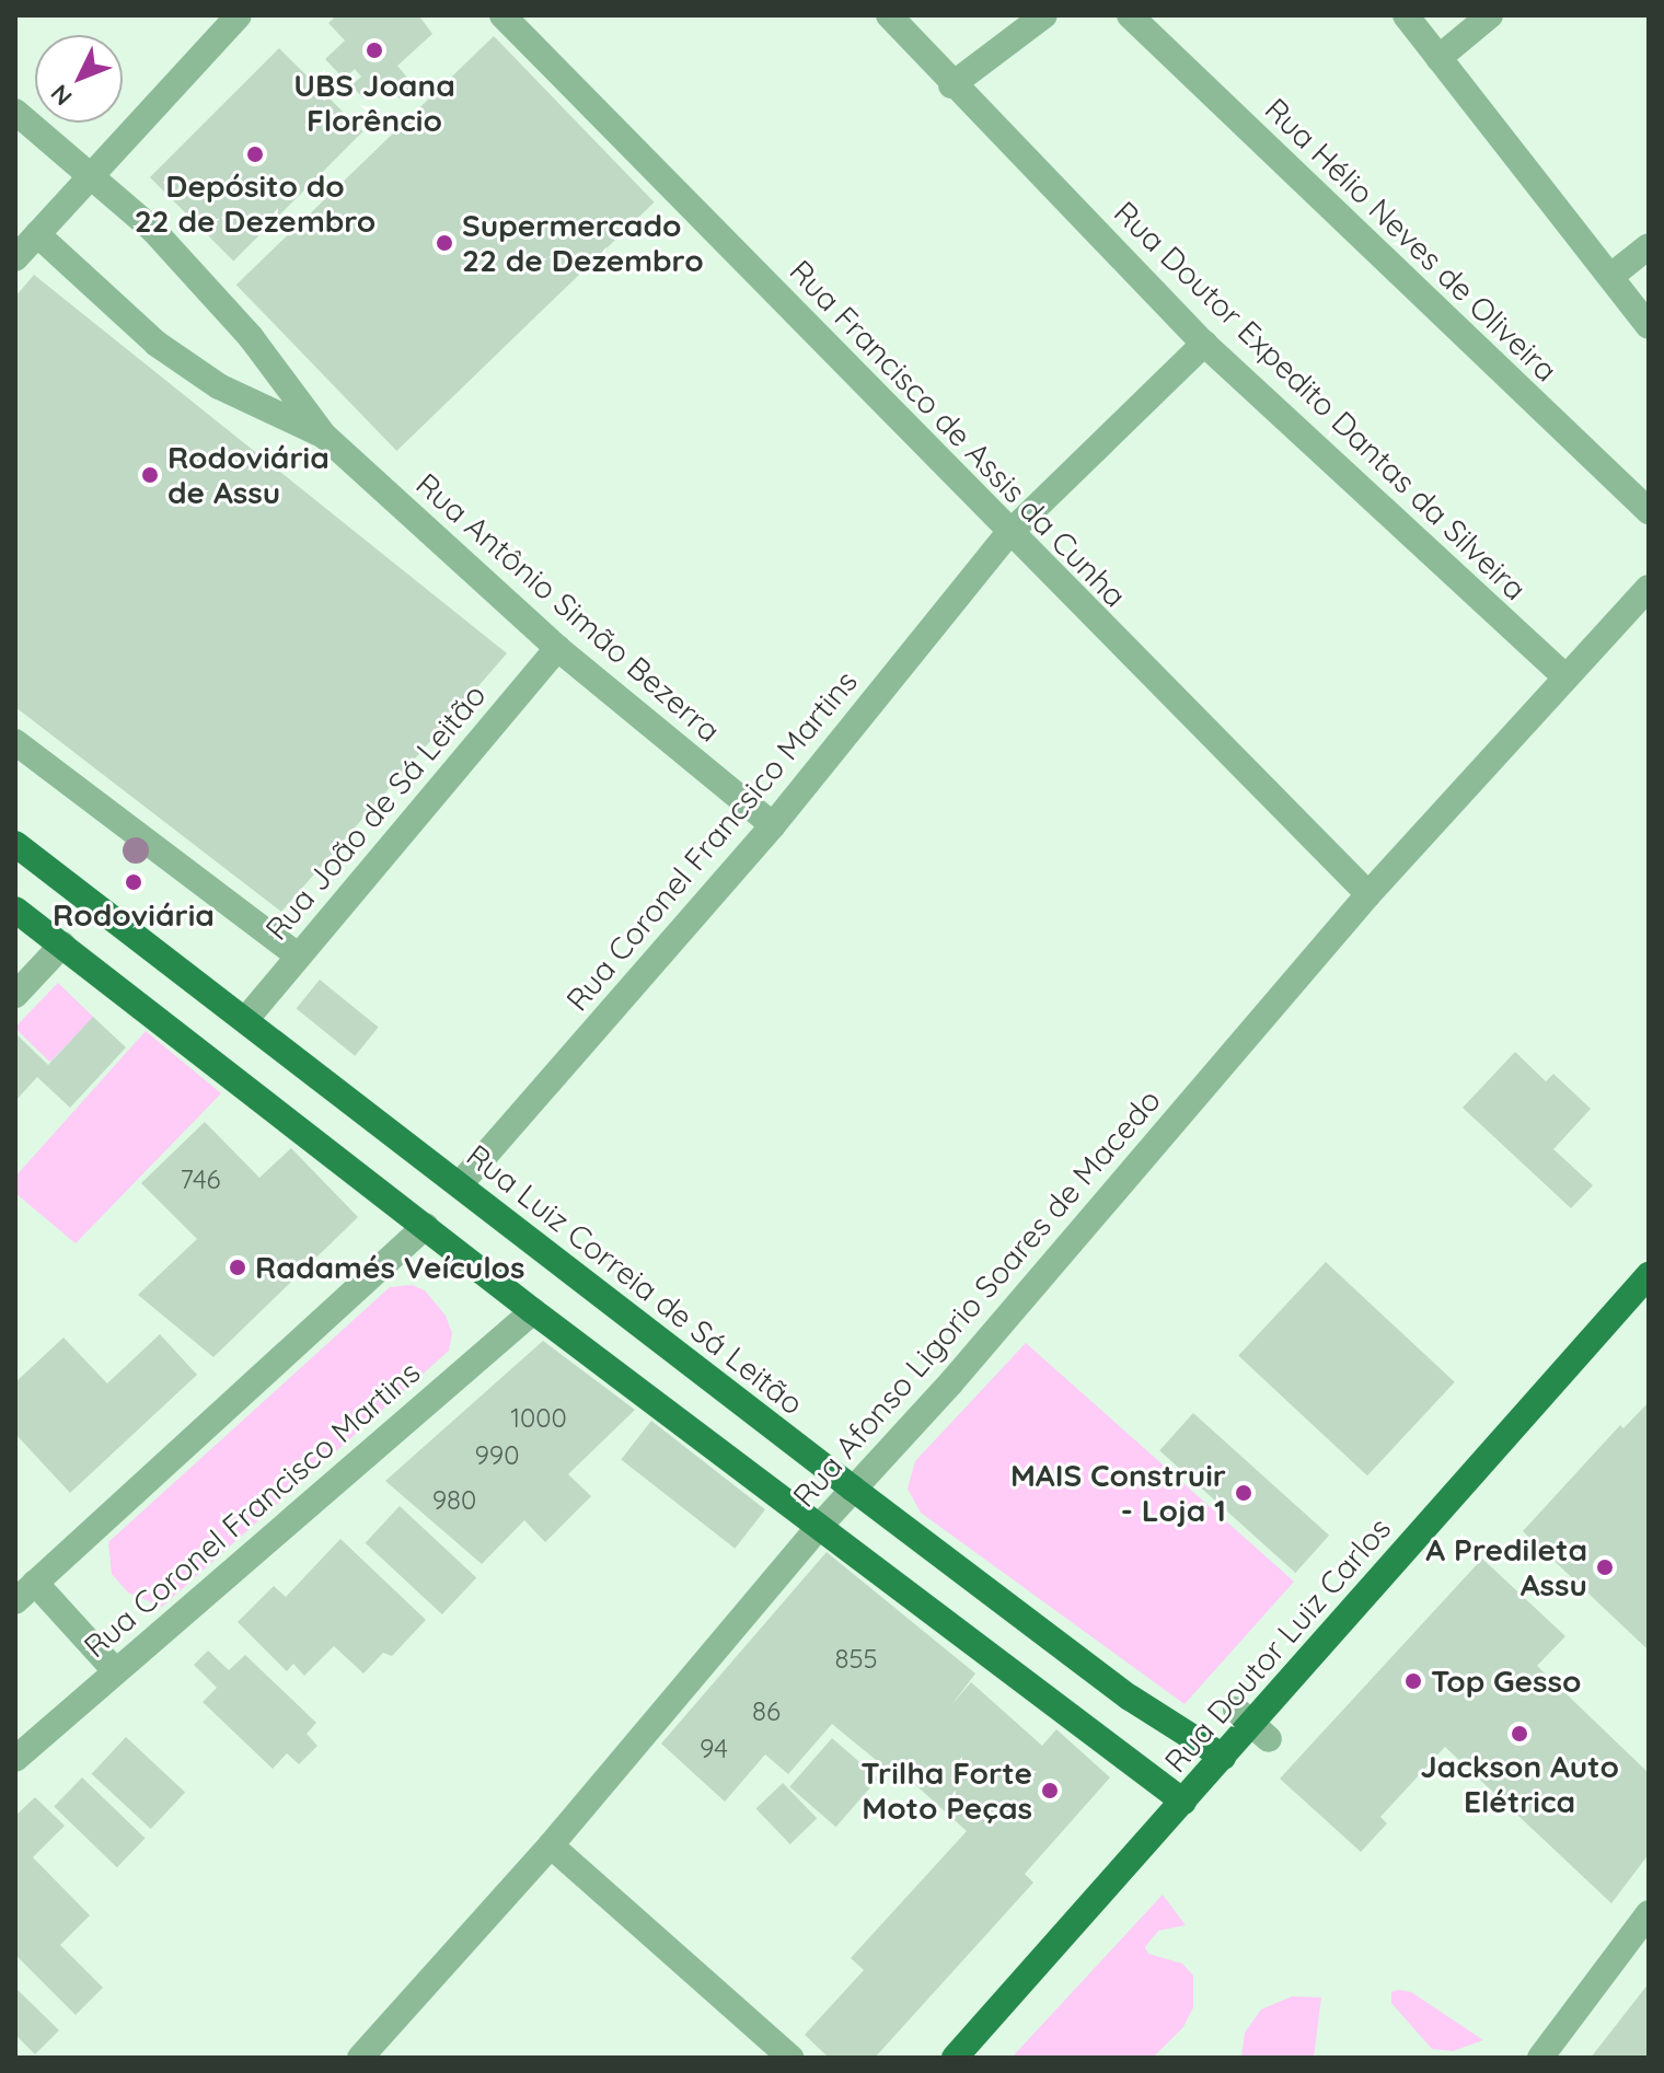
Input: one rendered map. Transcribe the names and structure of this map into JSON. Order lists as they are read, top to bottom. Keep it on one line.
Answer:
{"streets":{"main road":["Rua Luiz Correia de Sá Leitão","Rua Doutor Luiz Carlos"],"street":["Rua Hélio Neves de Oliveira","Rua Doutor Expedito Dantas da Silveira","Rua Francisco de Assis da Cunha","Rua Antônio Simão Bezerra","Rua João de Sá Leitão","Rua Coronel Francsico Martins","Rua Afonso Ligorio Soares de Macedo","Rua Coronel Francisco Martins"]},"crossings":[["Rua Doutor Expedito Dantas da Silveira","Rua Afonso Ligorio Soares de Macedo"],["Rua Francisco de Assis da Cunha","Rua Coronel Francsico Martins"],["Rua Francisco de Assis da Cunha","Rua Afonso Ligorio Soares de Macedo"],["Rua Antônio Simão Bezerra","Rua João de Sá Leitão"],["Rua Antônio Simão Bezerra","Rua Coronel Francsico Martins"],["Rua João de Sá Leitão","Rua Luiz Correia de Sá Leitão"],["Rua Coronel Francsico Martins","Rua Luiz Correia de Sá Leitão"],["Rua Luiz Correia de Sá Leitão","Rua Afonso Ligorio Soares de Macedo"],["Rua Luiz Correia de Sá Leitão","Rua Doutor Luiz Carlos"]],"places":["UBS Joana Florêncio","Depósito do 22 de Dezembro","Supermercado 22 de Dezembro","Rodoviária de Assu","Rodoviária","Radamés Veículos","MAIS Construir - Loja 1","A Predileta Assu","Top Gesso","Jackson Auto Elétrica","Trilha Forte Moto Peças"],"house_numbers":["746","1000","990","980","855","86","94"],"north":"bottom left"}
